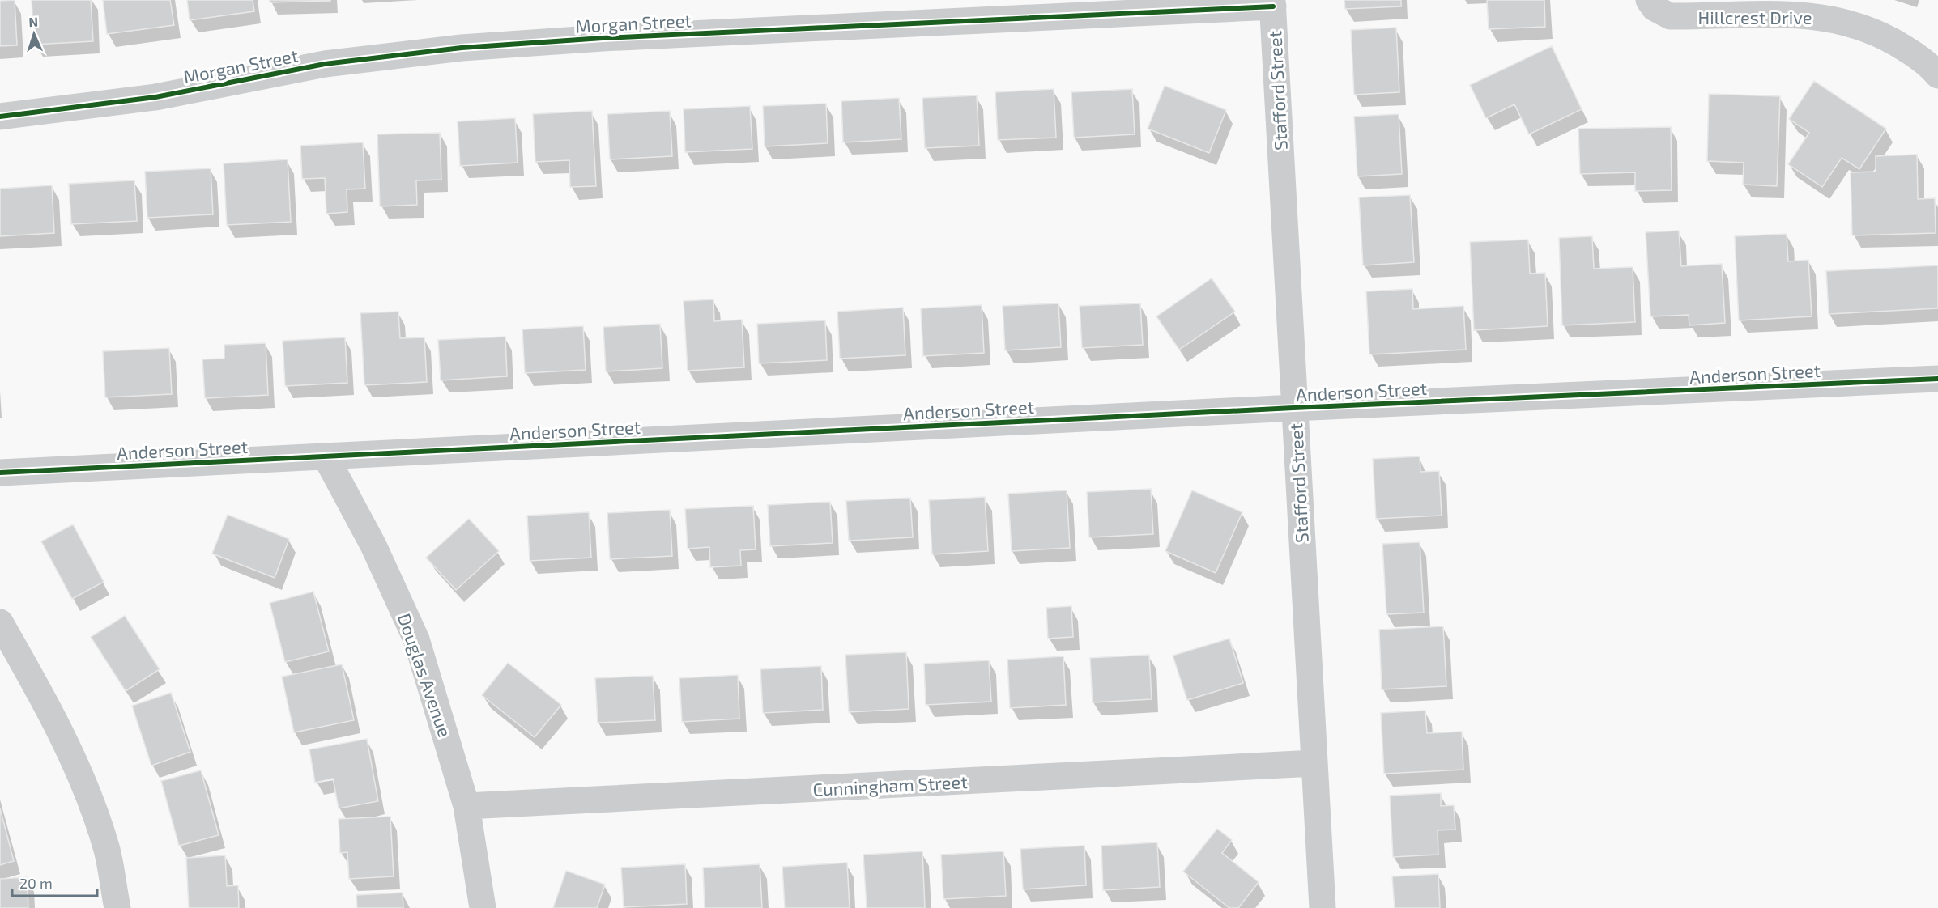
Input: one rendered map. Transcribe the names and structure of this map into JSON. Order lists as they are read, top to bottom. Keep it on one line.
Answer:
{"streets":{"street":["Hillcrest Drive","Morgan Street","Stafford Street","Anderson Street","Douglas Avenue","Cunningham Street"]},"crossings":[["Morgan Street","Stafford Street"],["Stafford Street","Anderson Street"],["Stafford Street","Cunningham Street"],["Anderson Street","Douglas Avenue"],["Douglas Avenue","Cunningham Street"]],"scale_bar":"20 m","north":"top"}
